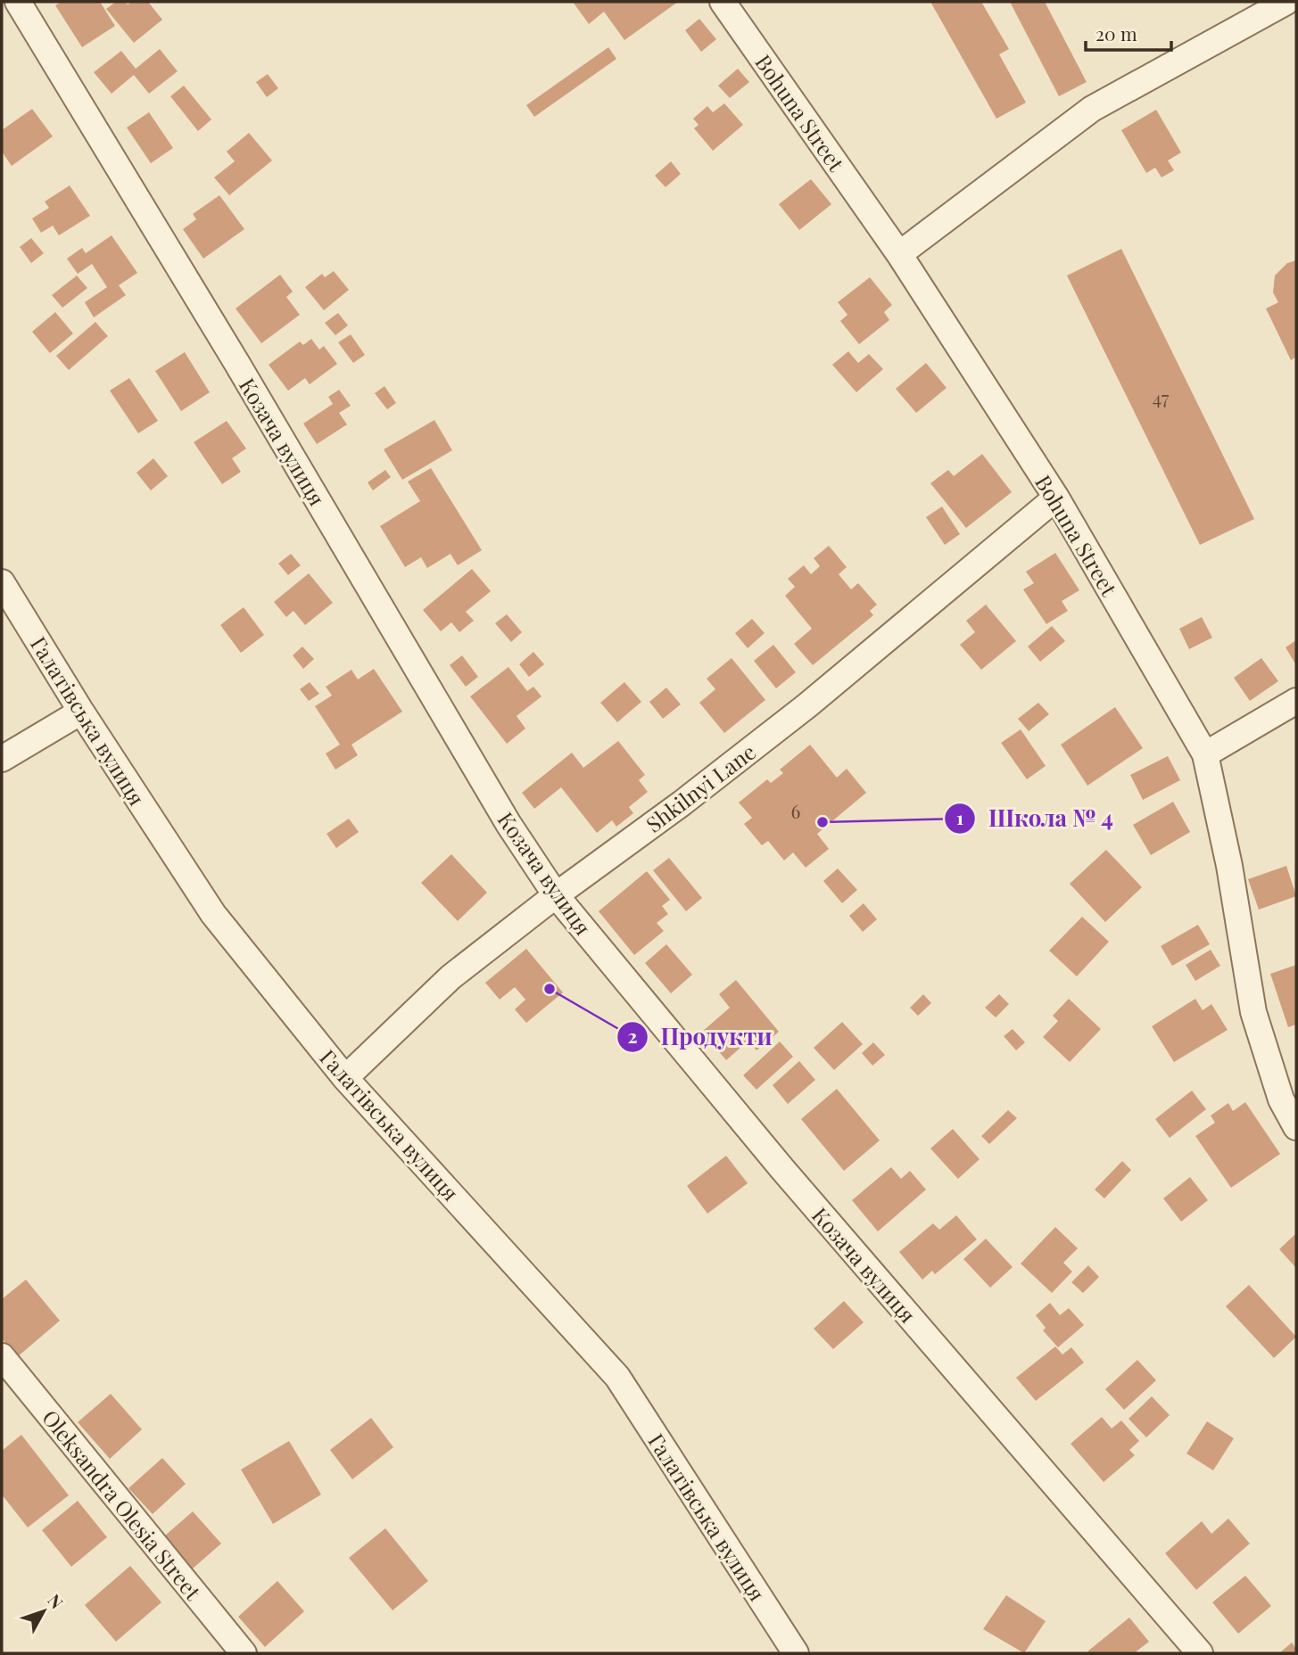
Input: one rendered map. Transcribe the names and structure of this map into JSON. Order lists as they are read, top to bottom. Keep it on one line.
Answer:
{"streets":{"street":["Bohuna Street","Козача вулиця","Галатівська вулиця","Shkilnyi Lane","Oleksandra Olesia Street"]},"crossings":[["Bohuna Street","Shkilnyi Lane"],["Козача вулиця","Shkilnyi Lane"],["Галатівська вулиця","Shkilnyi Lane"]],"places":["Школа № 4","Продукти"],"house_numbers":["47","6"],"scale_bar":"20 m","north":"top right"}
